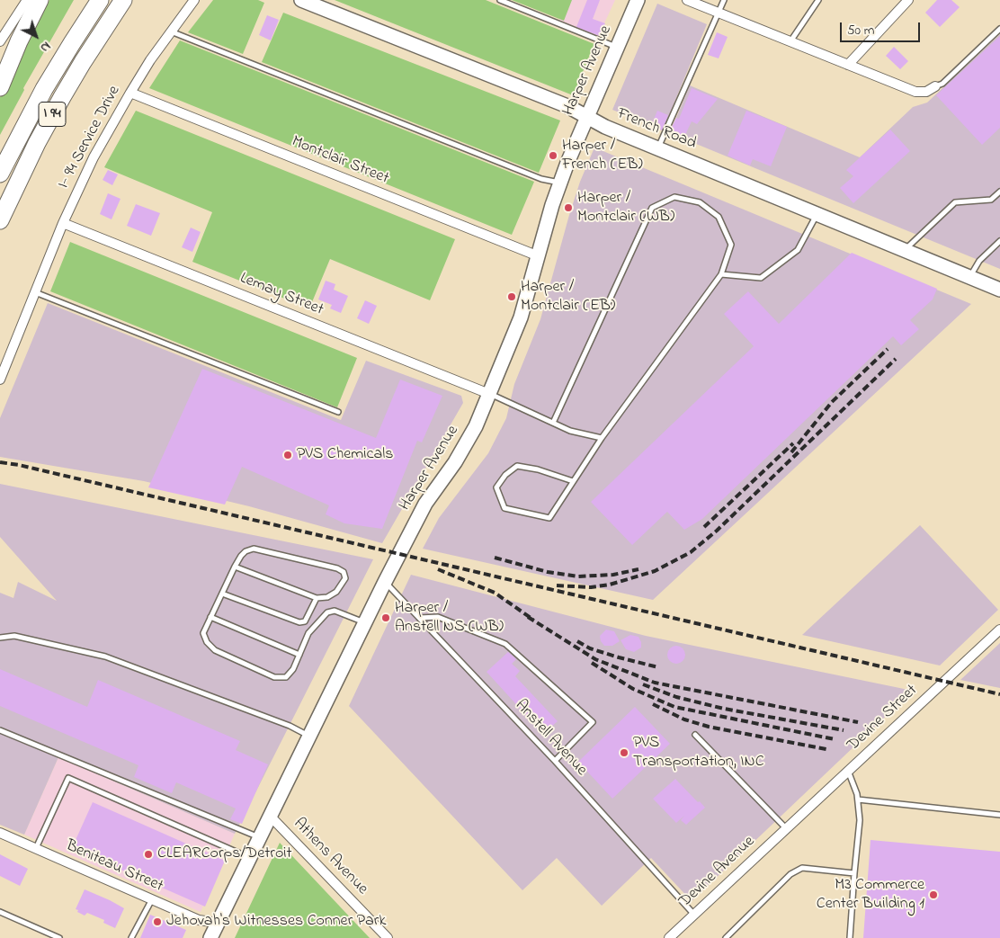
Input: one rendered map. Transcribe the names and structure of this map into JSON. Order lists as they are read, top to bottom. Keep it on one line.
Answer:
{"streets":{"highway":["I 94"],"main road":["Harper Avenue","French Road"],"street":["I- 94 Service Drive","Montclair Street","Lemay Street","Devine Street","Athens Avenue","Beniteau Street","Devine Avenue"],"lane":["Anstell Avenue"]},"crossings":[["Harper Avenue","French Road"],["Harper Avenue","Montclair Street"],["Harper Avenue","Lemay Street"],["Harper Avenue","Anstell Avenue"],["Harper Avenue","Athens Avenue"],["Harper Avenue","Beniteau Street"],["I- 94 Service Drive","Montclair Street"],["I- 94 Service Drive","Lemay Street"],["Devine Street","Devine Avenue"],["Anstell Avenue","Devine Avenue"]],"places":["Harper / French (EB)","Harper / Montclair (WB)","Harper / Montclair (EB)","PVS Chemicals","Harper / Anstell NS (WB)","PVS Transportation, INC","CLEARCorps/Detroit","M3 Commerce Center Building 1","Jehovah's Witnesses Conner Park"],"scale_bar":"50 m","north":"bottom right"}
